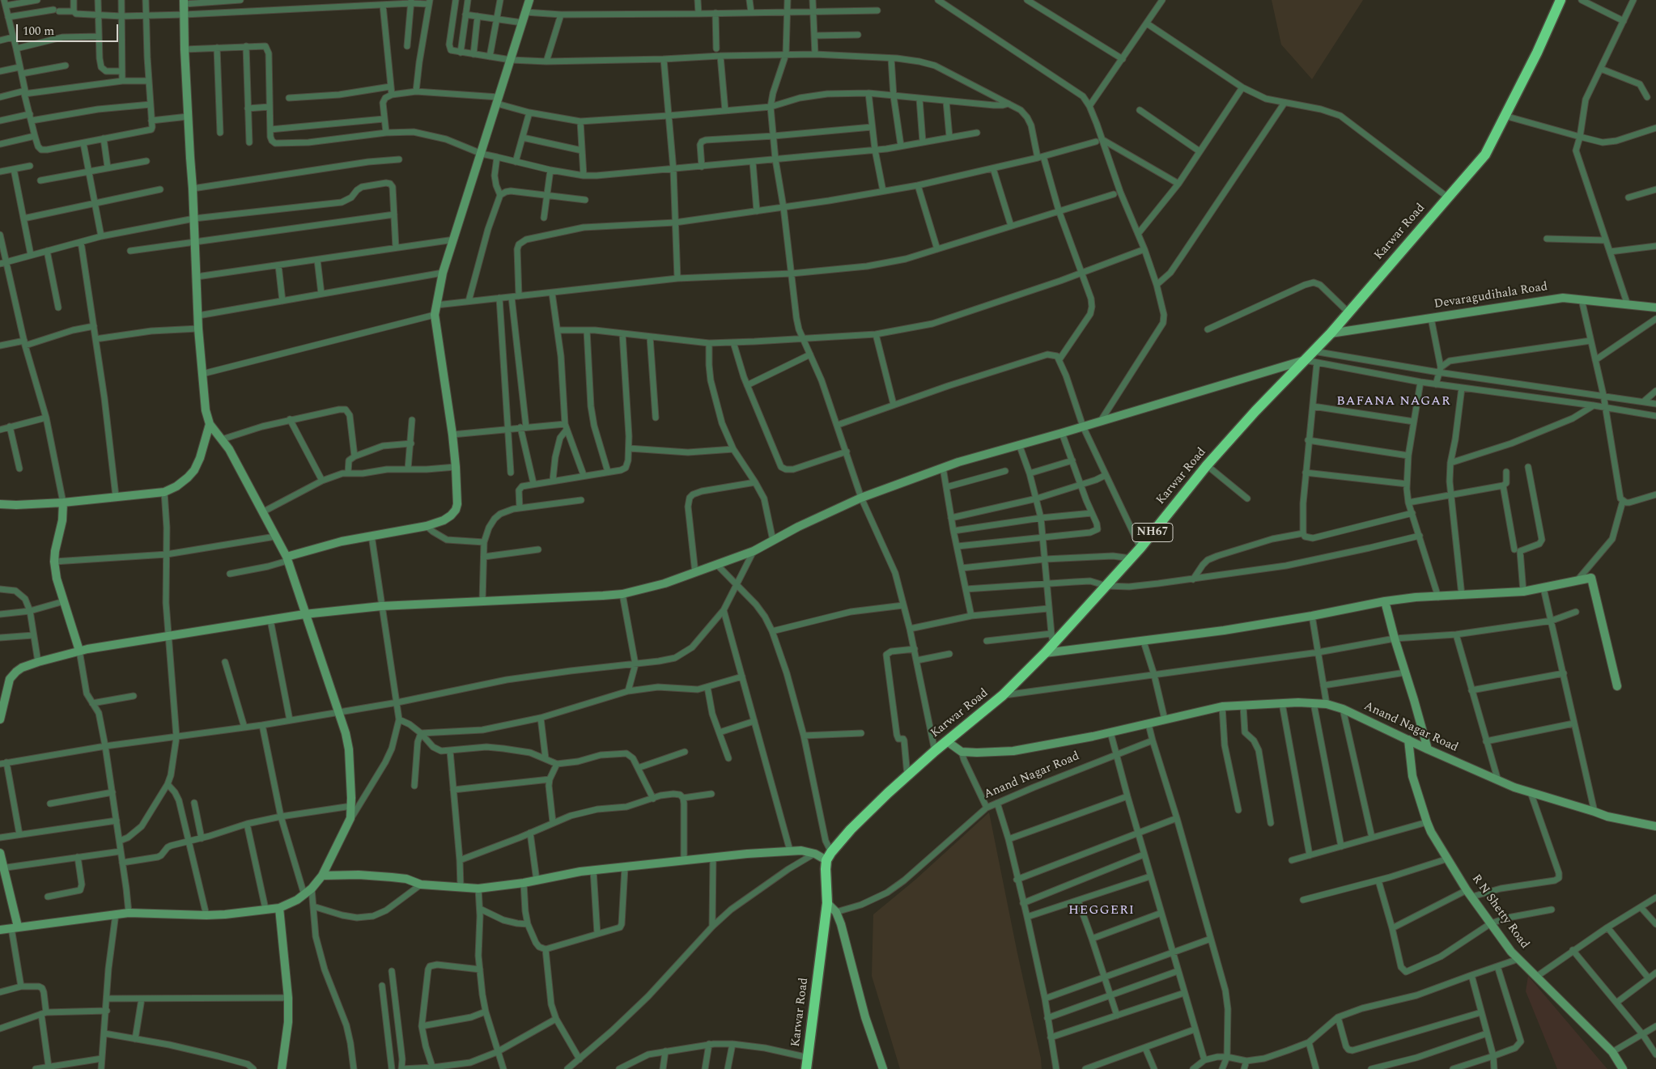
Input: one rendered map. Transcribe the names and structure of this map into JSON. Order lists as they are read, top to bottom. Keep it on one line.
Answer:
{"streets":{"highway":["Karwar Road","NH67"],"street":["Devaragudihala Road","Anand Nagar Road","R N Shetty Road"]},"crossings":[["Karwar Road","Devaragudihala Road"],["Anand Nagar Road","R N Shetty Road"]],"districts":["BAFANA NAGAR","HEGGERI"],"scale_bar":"100 m"}
